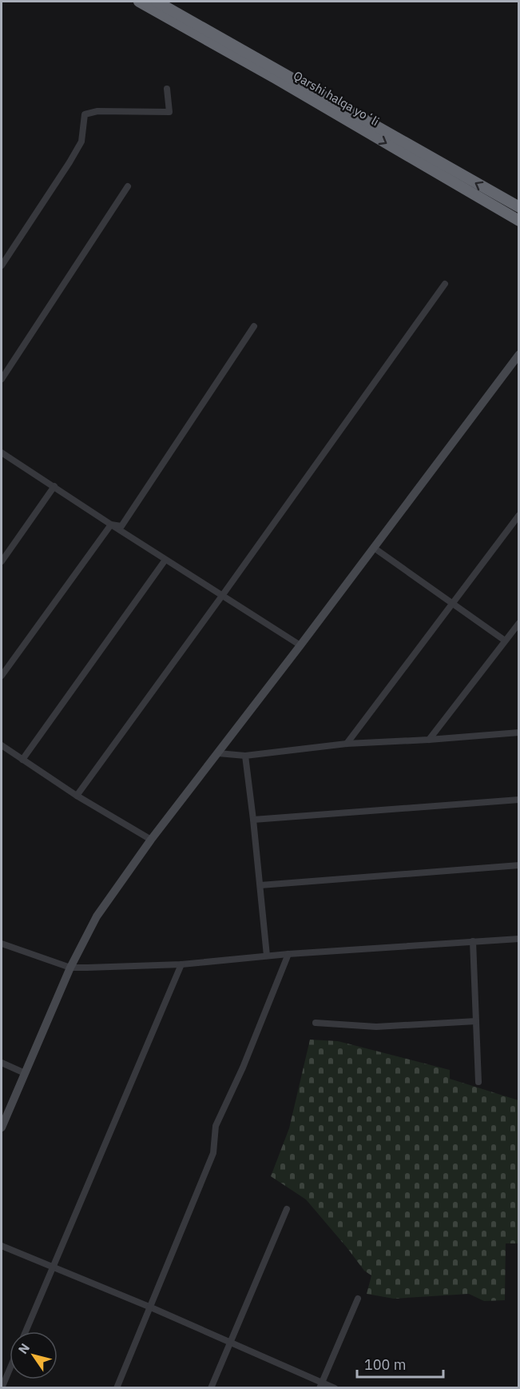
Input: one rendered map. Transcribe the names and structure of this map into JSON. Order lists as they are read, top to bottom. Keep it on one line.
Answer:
{"streets":{"highway":["Qarshi halqa yoʻli"]},"scale_bar":"100 m","north":"top left"}
